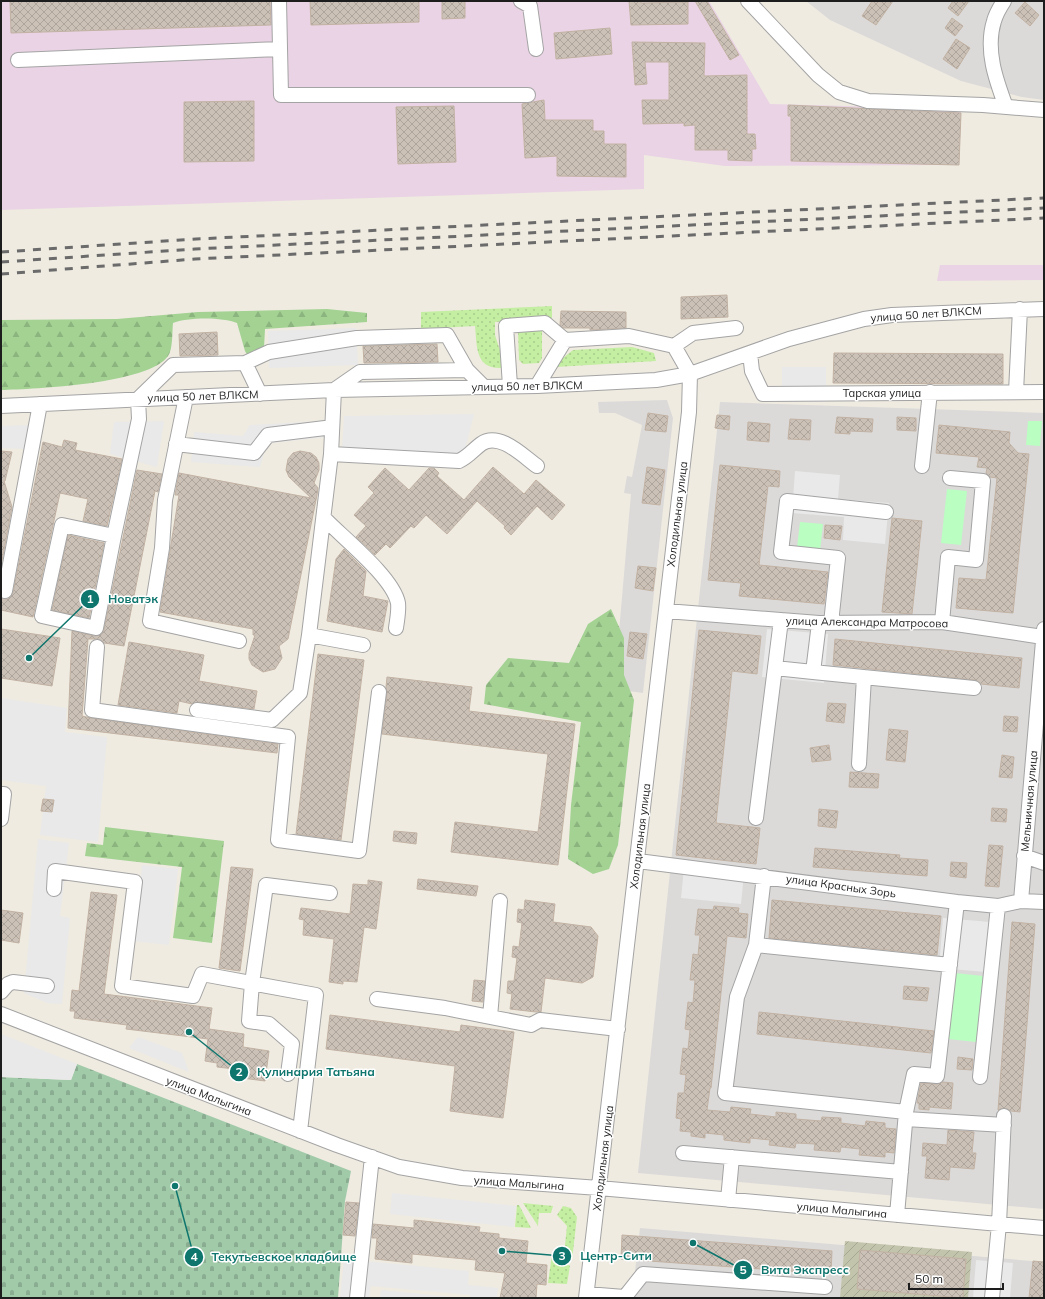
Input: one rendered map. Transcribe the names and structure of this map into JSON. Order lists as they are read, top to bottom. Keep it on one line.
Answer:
{"streets":{"street":["улица 50 лет ВЛКСМ","Тарская улица","Холодильная улица","улица Александра Матросова","Мельничная улица","улица Красных Зорь","улица Малыгина"]},"crossings":[["улица 50 лет ВЛКСМ","Тарская улица"],["улица 50 лет ВЛКСМ","Холодильная улица"],["Холодильная улица","улица Александра Матросова"],["Холодильная улица","улица Красных Зорь"],["Холодильная улица","улица Малыгина"],["улица Александра Матросова","Мельничная улица"],["Мельничная улица","улица Красных Зорь"]],"places":["Новатэк","Кулинария Татьяна","Текутьевское кладбище","Вита Экспресс","Центр-Сити"],"scale_bar":"50 m"}
